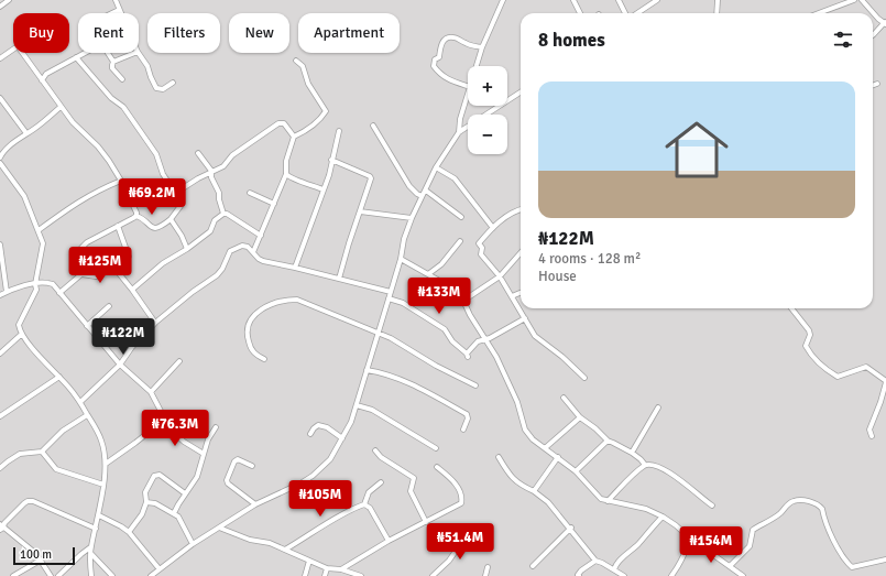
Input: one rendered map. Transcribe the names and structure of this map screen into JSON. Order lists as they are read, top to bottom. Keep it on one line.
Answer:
{"scale_bar":"100 m","page":{"chip":["Buy","Rent","Filters","New","Apartment"],"heading":"8 homes","map_buttons":["+","−"],"list":[{"name":"₦122M","note":"4 rooms · 128 m² · House"}],"price":["₦69.2M","₦125M","₦133M","₦122M","₦76.3M","₦105M","₦51.4M","₦154M"],"scale":"100 m"}}
